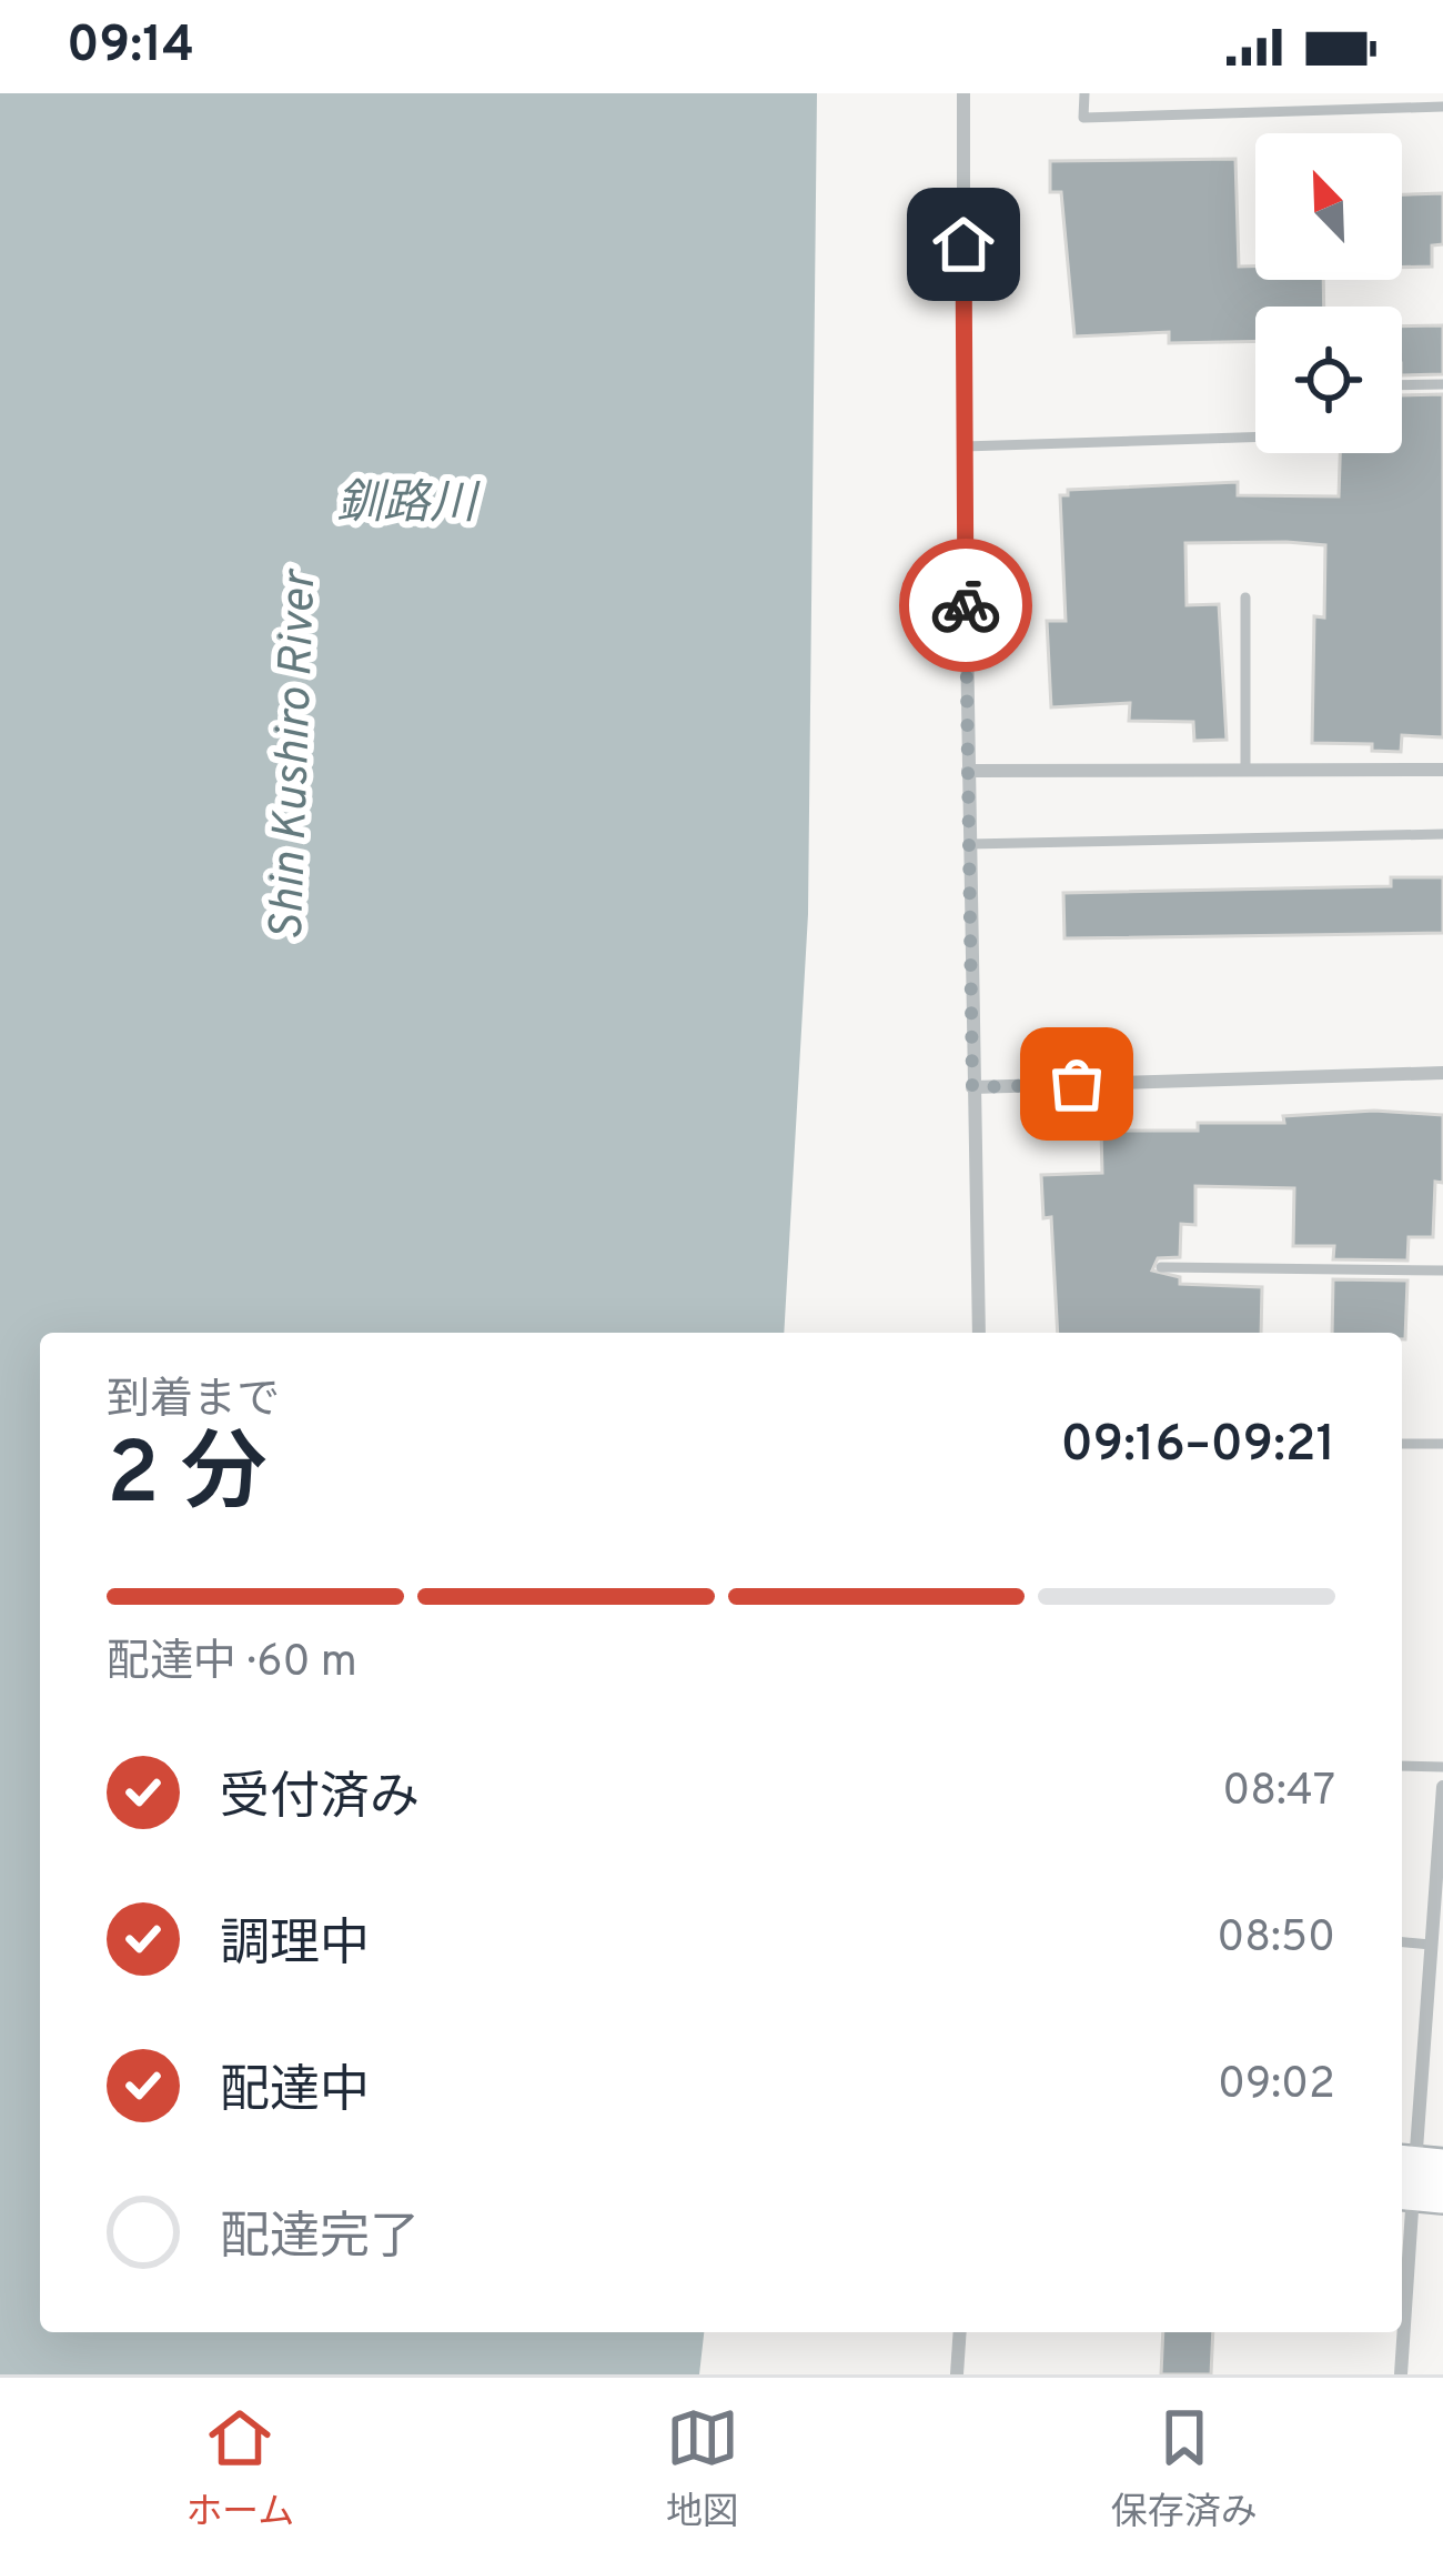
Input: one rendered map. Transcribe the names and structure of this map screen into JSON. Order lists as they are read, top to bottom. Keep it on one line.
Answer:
{"water":["釧路川","Shin Kushiro River"],"north":"top left","page":{"status":"09:14","heading":["2 分","到着まで","09:16–09:21"],"bar":"配達中 · 60 m","list":[["受付済み","08:47"],["調理中","08:50"],["配達中","09:02"],"配達完了"],"tabs":["ホーム","地図","保存済み"]}}
